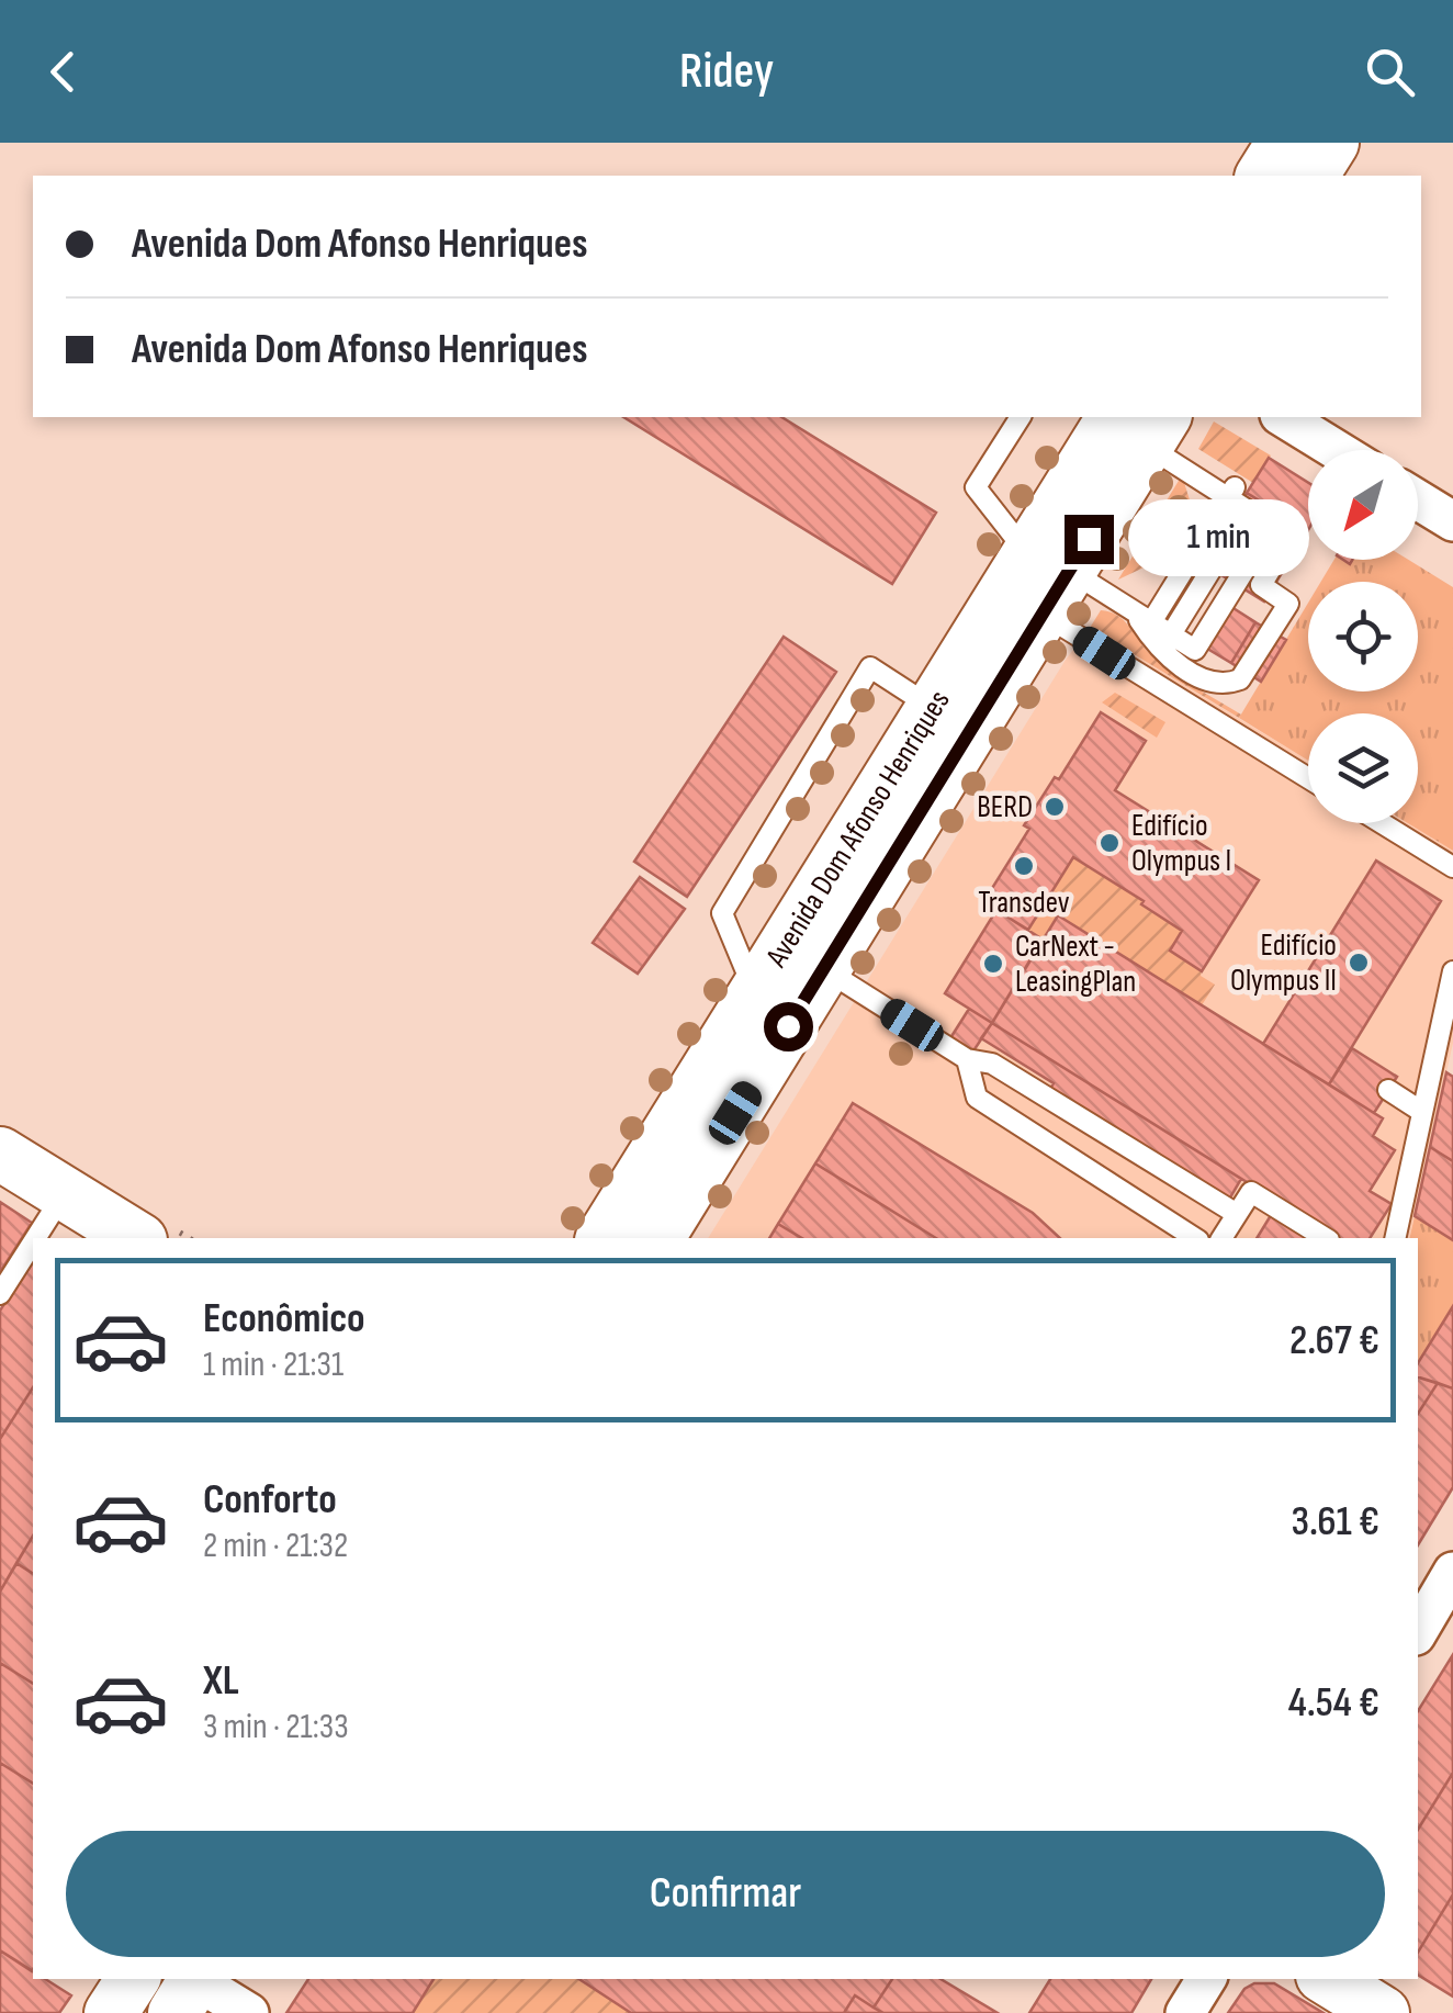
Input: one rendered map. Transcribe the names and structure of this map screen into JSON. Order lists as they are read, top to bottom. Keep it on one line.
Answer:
{"streets":{"main road":["Avenida Dom Afonso Henriques"]},"places":["BERD","Edifício Olympus I","Transdev","Edifício Olympus II","CarNext - LeasingPlan"],"north":"bottom left","page":{"header":"Ridey","banner":["Avenida Dom Afonso Henriques","Avenida Dom Afonso Henriques"],"bubble":"1 min","list":[{"name":"Econômico","note":"1 min · 21:31","value":"2.67 €"},{"name":"Conforto","note":"2 min · 21:32","value":"3.61 €"},{"name":"XL","note":"3 min · 21:33","value":"4.54 €"}],"buttons":"Confirmar"}}
